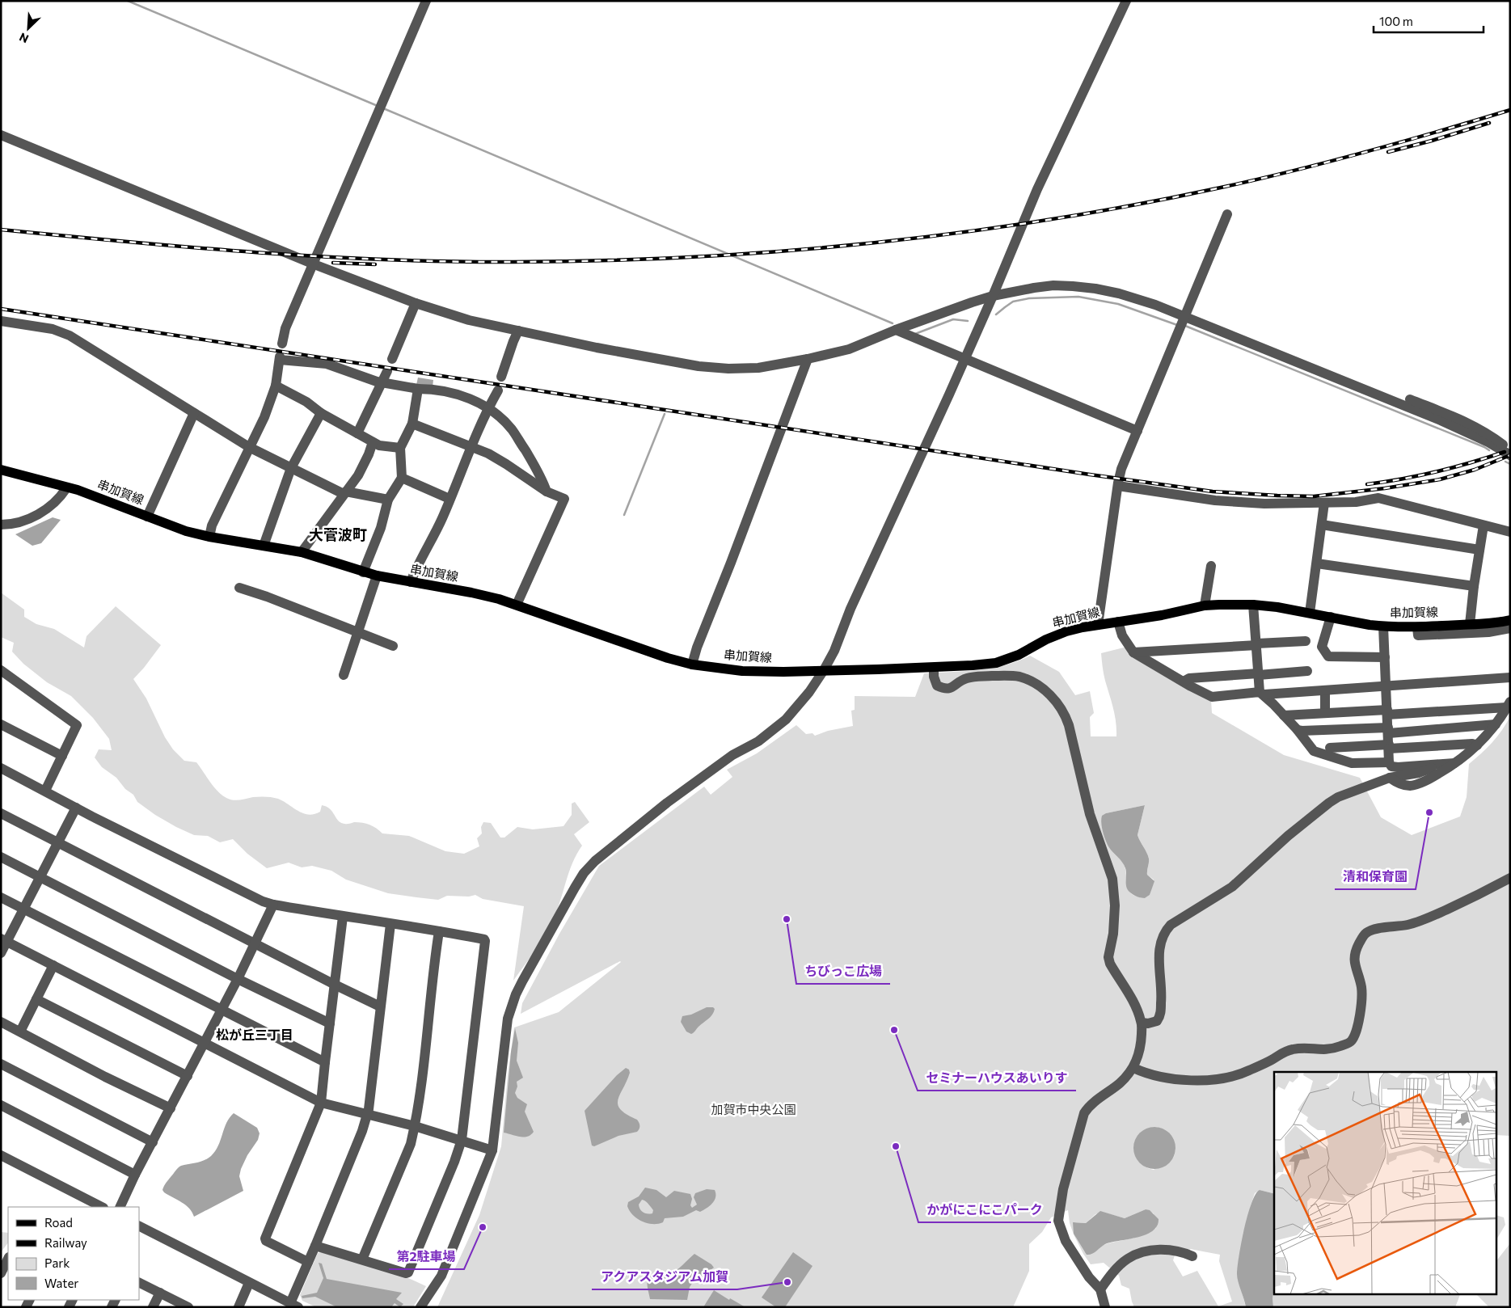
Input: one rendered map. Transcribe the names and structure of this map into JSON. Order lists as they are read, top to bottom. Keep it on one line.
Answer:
{"streets":{"main road":["串加賀線"]},"districts":["大菅波町","松が丘三丁目"],"parks":["加賀市中央公園"],"places":["清和保育園","ちびっこ広場","セミナーハウスあいりす","かがにこにこパーク","第2駐車場","アクアスタジアム加賀"],"legend":["Road","Railway","Park","Water"],"scale_bar":"100 m","north":"bottom left"}
